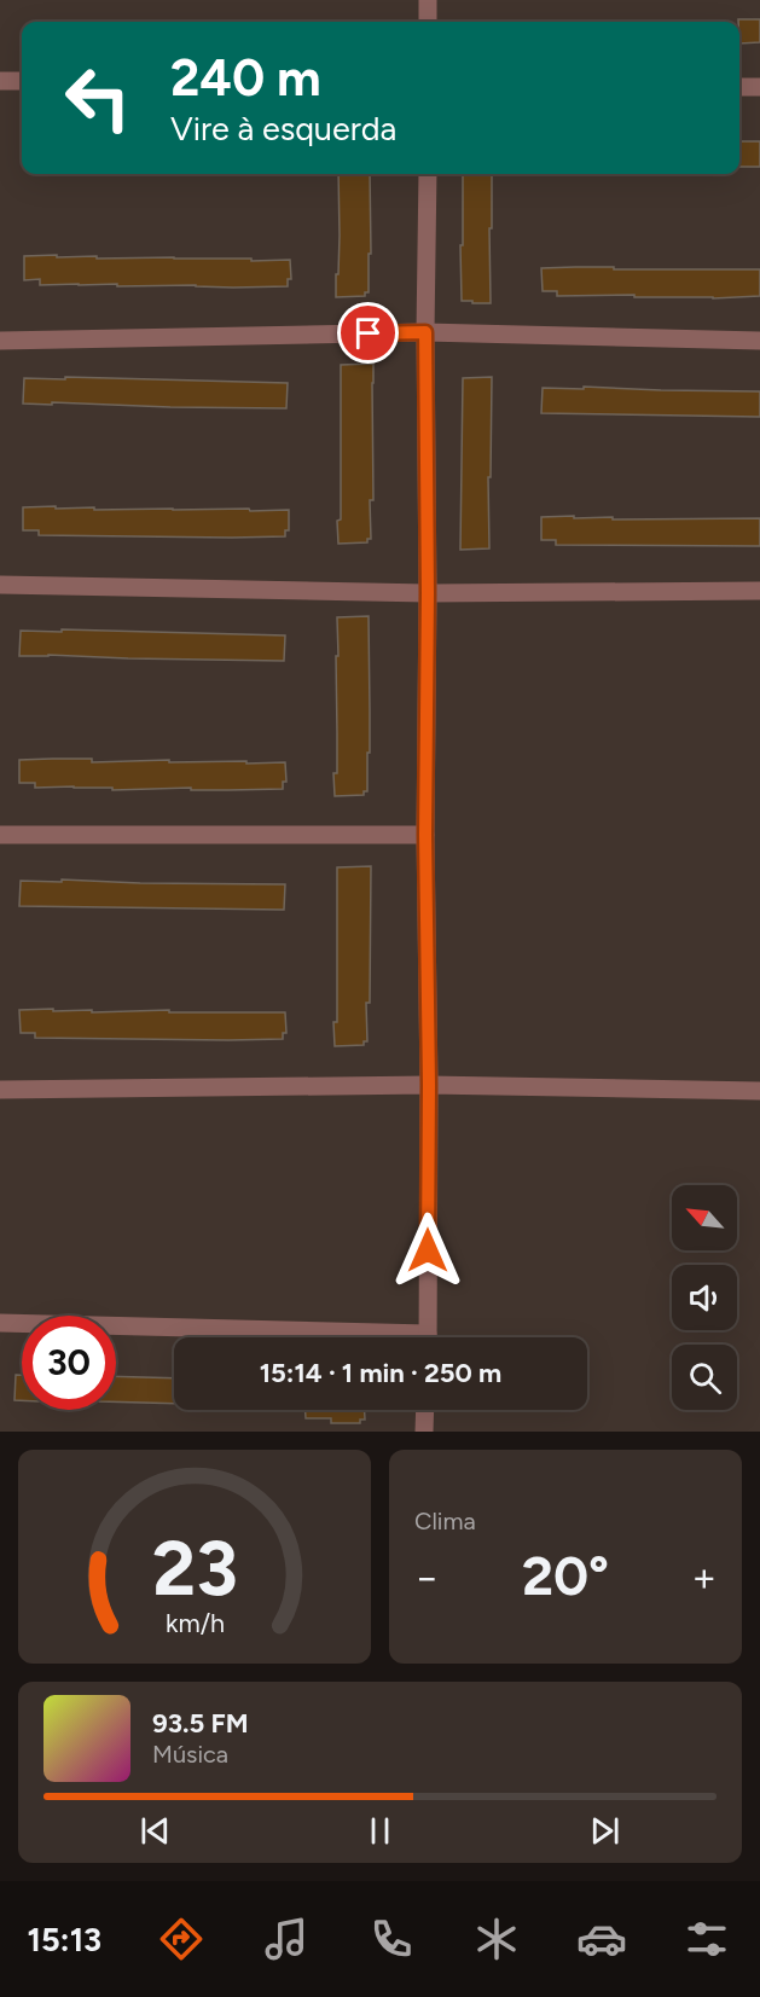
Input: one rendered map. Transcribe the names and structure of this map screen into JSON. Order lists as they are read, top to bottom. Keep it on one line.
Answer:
{"north":"top left","page":{"turn":["240 m","Vire à esquerda"],"limit":"30","trip":"15:14 · 1 min · 250 m","tile":"Clima","heat":["−","20°","+"],"song":["93.5 FM","Música"],"tabs":"15:13","gauge":["23","km/h"]}}
